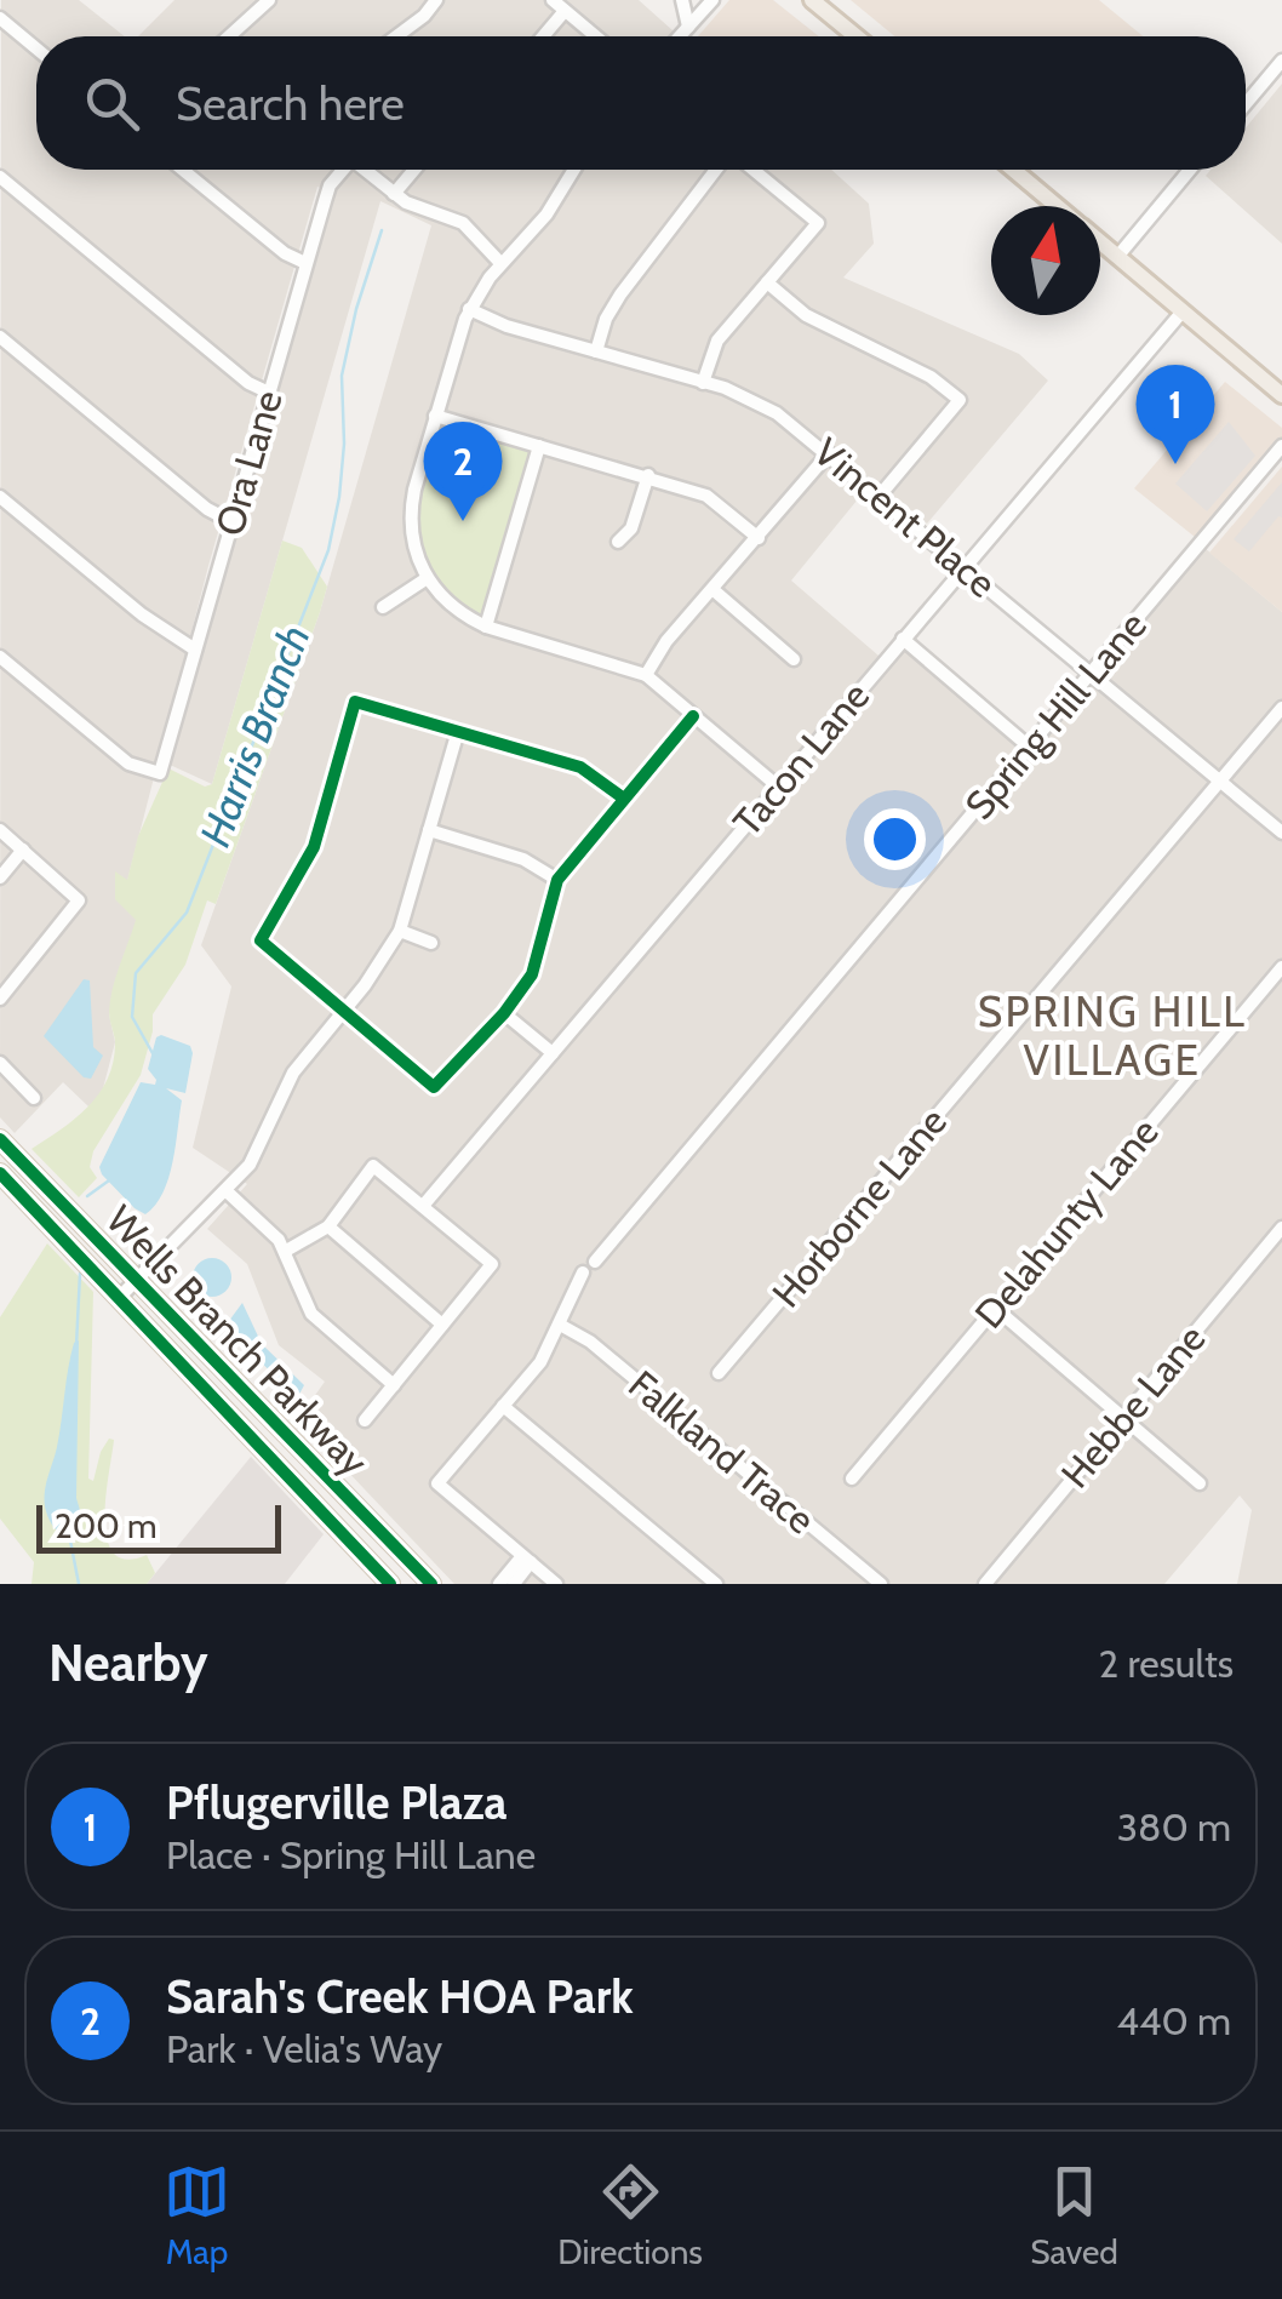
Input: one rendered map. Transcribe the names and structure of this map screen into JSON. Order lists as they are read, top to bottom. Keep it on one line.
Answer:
{"streets":{"main road":["Wells Branch Parkway"],"street":["Ora Lane","Vincent Place","Spring Hill Lane","Tacon Lane","Horborne Lane","Delahunty Lane","Hebbe Lane","Falkland Trace"]},"crossings":[["Vincent Place","Spring Hill Lane"],["Vincent Place","Tacon Lane"],["Vincent Place","Horborne Lane"]],"districts":["SPRING HILL VILLAGE"],"water":["Harris Branch"],"scale_bar":"200 m","north":"top","page":{"search":"Search here","pins":["1","2"],"scale":"200 m","heading":["Nearby","2 results"],"list":[{"mark":"1","name":"Pflugerville Plaza","note":"Place · Spring Hill Lane","value":"380 m"},{"mark":"2","name":"Sarah's Creek HOA Park","note":"Park · Velia's Way","value":"440 m"}],"nav":["Map","Directions","Saved"]}}
